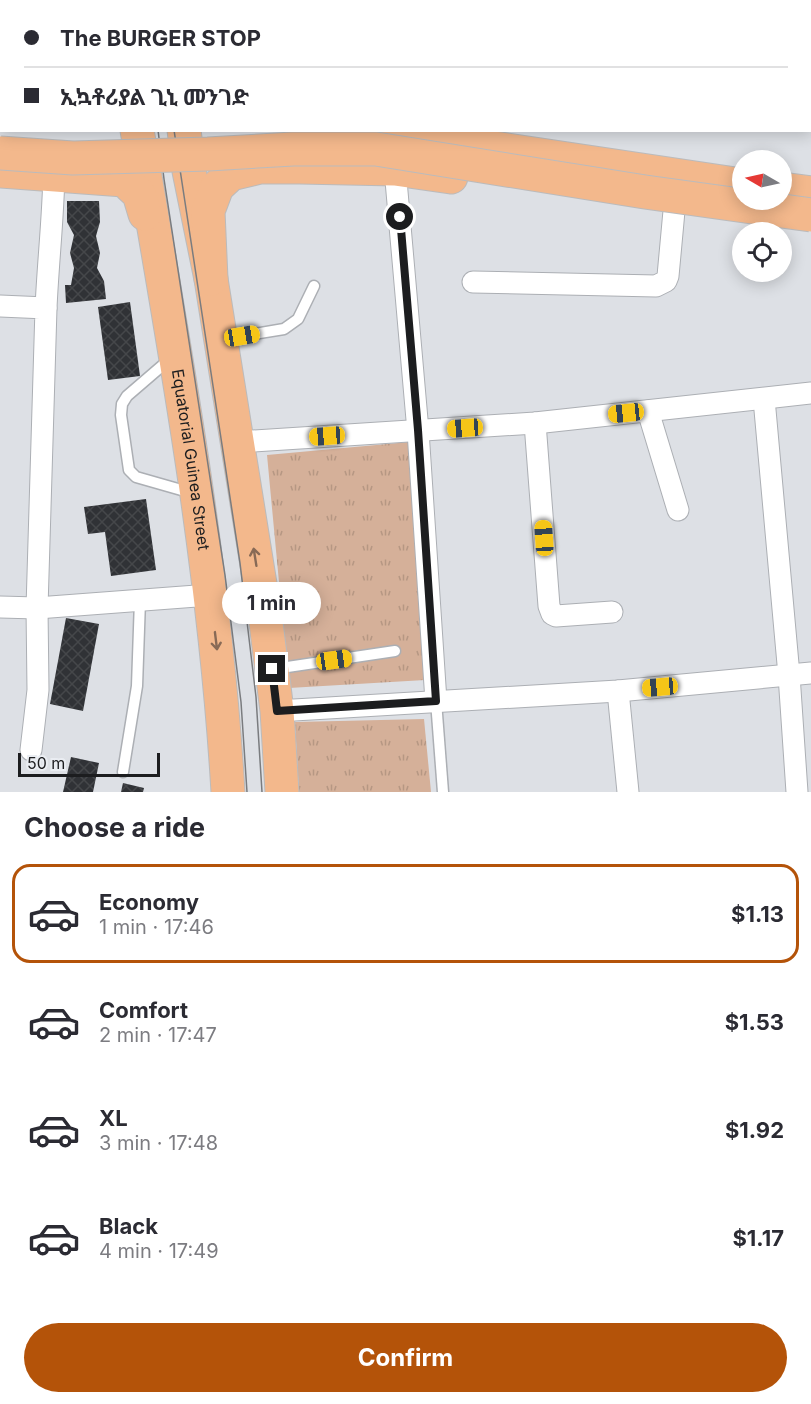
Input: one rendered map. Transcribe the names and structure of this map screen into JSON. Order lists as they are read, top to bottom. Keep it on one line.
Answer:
{"streets":{"main road":["Equatorial Guinea Street"]},"scale_bar":"50 m","north":"left","page":{"banner":["The BURGER STOP","ኢኳቶሪያል ጊኒ መንገድ"],"bubble":"1 min","scale":"50 m","heading":"Choose a ride","list":[{"name":"Economy","note":"1 min · 17:46","value":"$1.13"},{"name":"Comfort","note":"2 min · 17:47","value":"$1.53"},{"name":"XL","note":"3 min · 17:48","value":"$1.92"},{"name":"Black","note":"4 min · 17:49","value":"$1.17"}],"buttons":"Confirm"}}
